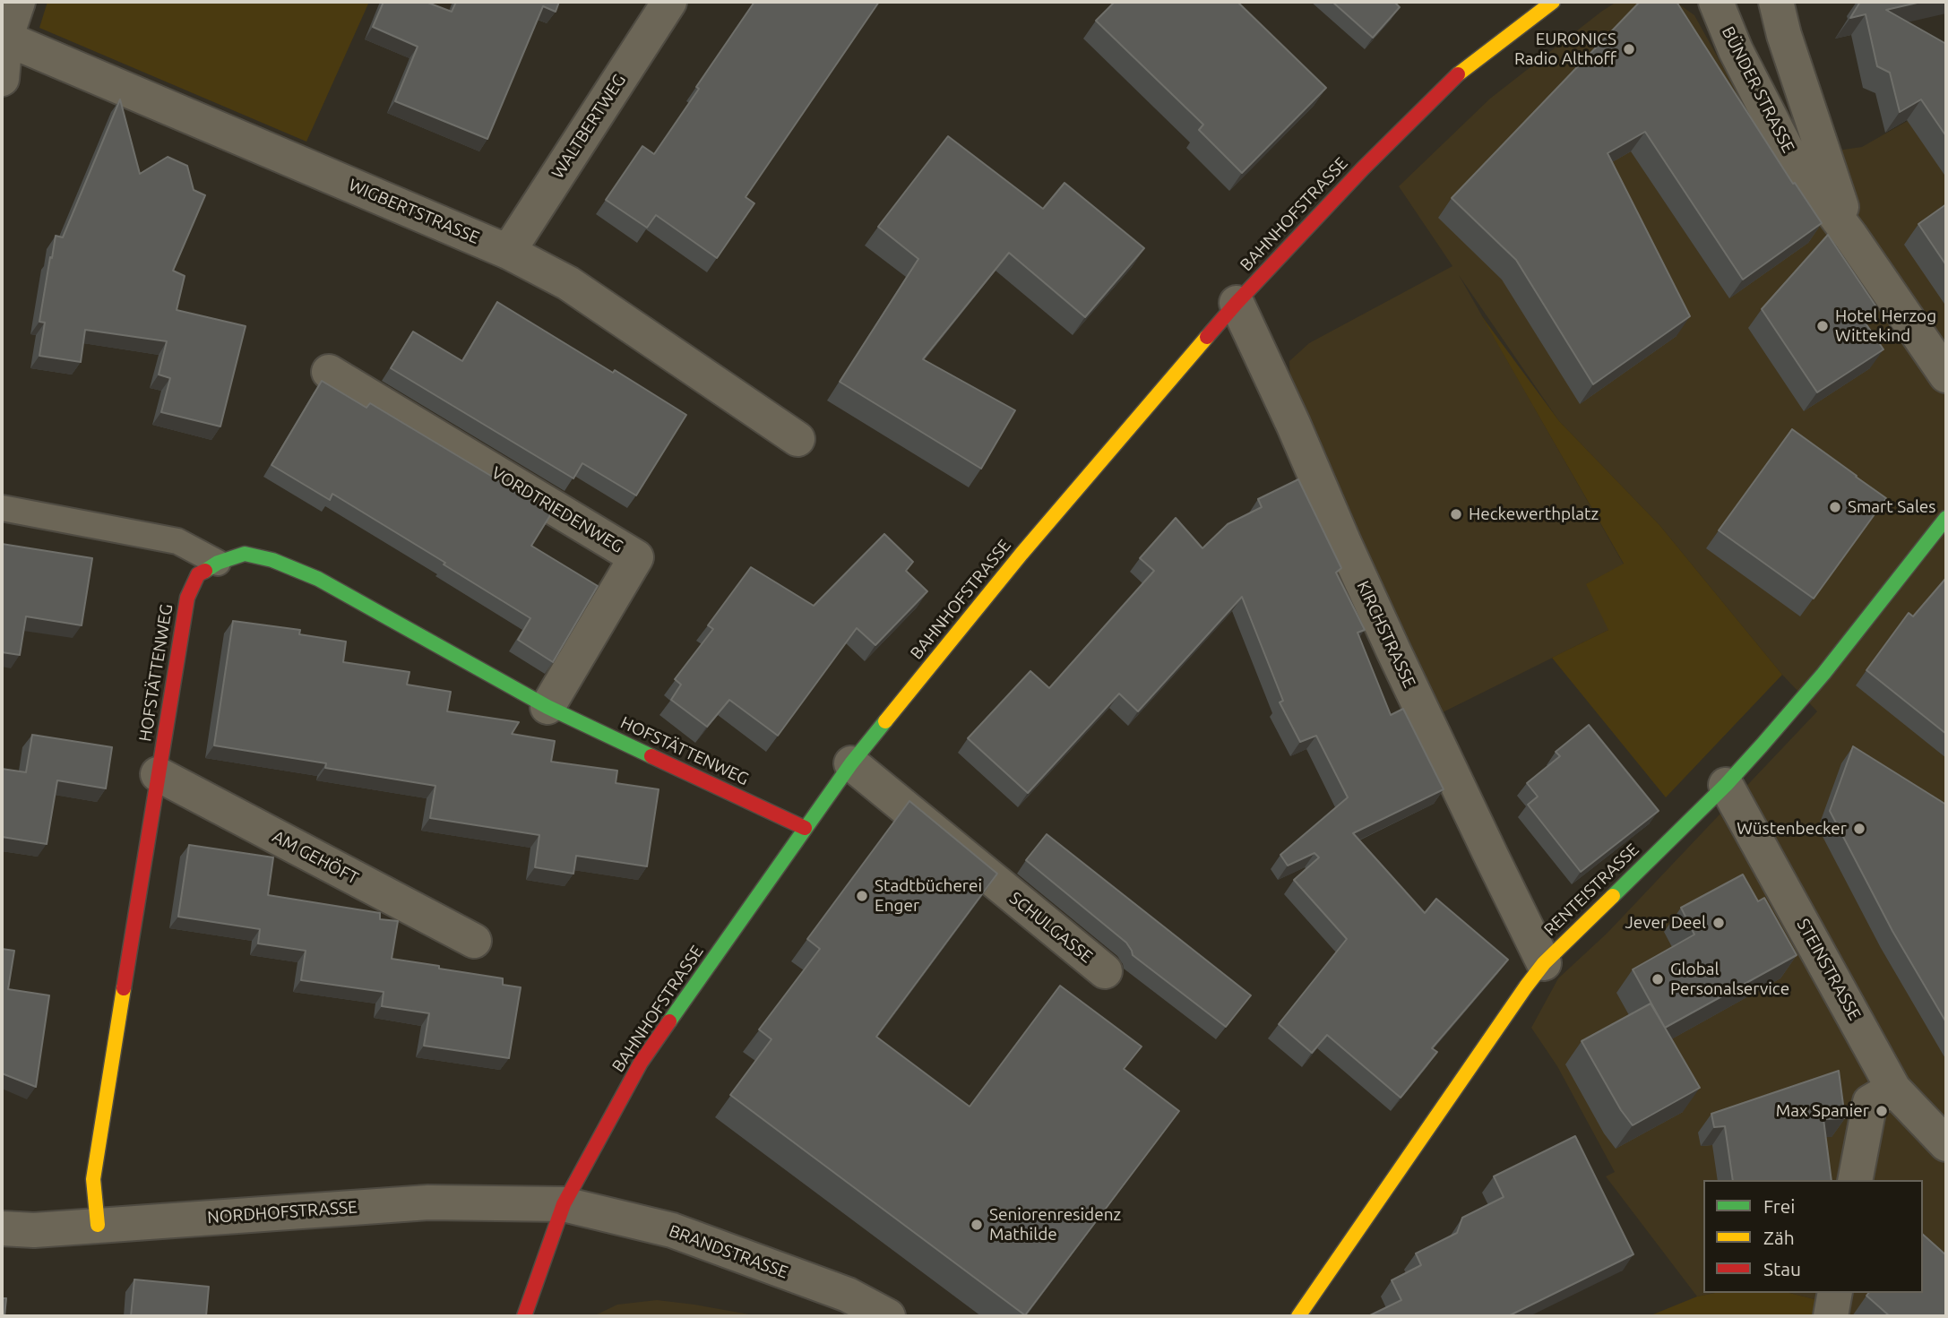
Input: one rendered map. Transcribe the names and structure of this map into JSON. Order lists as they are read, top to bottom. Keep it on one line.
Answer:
{"streets":{"street":["BÜNDER STRASSE","WALTBERTWEG","WIGBERTSTRASSE","BAHNHOFSTRASSE","VORDTRIEDENWEG","KIRCHSTRASSE","HOFSTÄTTENWEG","AM GEHÖFT","RENTEISTRASSE","SCHULGASSE","STEINSTRASSE","NORDHOFSTRASSE","BRANDSTRASSE"]},"crossings":[["WALTBERTWEG","WIGBERTSTRASSE"],["BAHNHOFSTRASSE","KIRCHSTRASSE"],["BAHNHOFSTRASSE","HOFSTÄTTENWEG"],["BAHNHOFSTRASSE","SCHULGASSE"],["BAHNHOFSTRASSE","NORDHOFSTRASSE"],["BAHNHOFSTRASSE","BRANDSTRASSE"],["VORDTRIEDENWEG","HOFSTÄTTENWEG"],["KIRCHSTRASSE","RENTEISTRASSE"],["HOFSTÄTTENWEG","AM GEHÖFT"],["HOFSTÄTTENWEG","NORDHOFSTRASSE"],["RENTEISTRASSE","STEINSTRASSE"],["NORDHOFSTRASSE","BRANDSTRASSE"]],"places":["EURONICS Radio Althoff","Hotel Herzog Wittekind","Smart Sales","Heckewerthplatz","Wüstenbecker","Stadtbücherei Enger","Jever Deel","Global Personalservice","Max Spanier","Seniorenresidenz Mathilde"],"legend":["Frei","Zäh","Stau"]}
